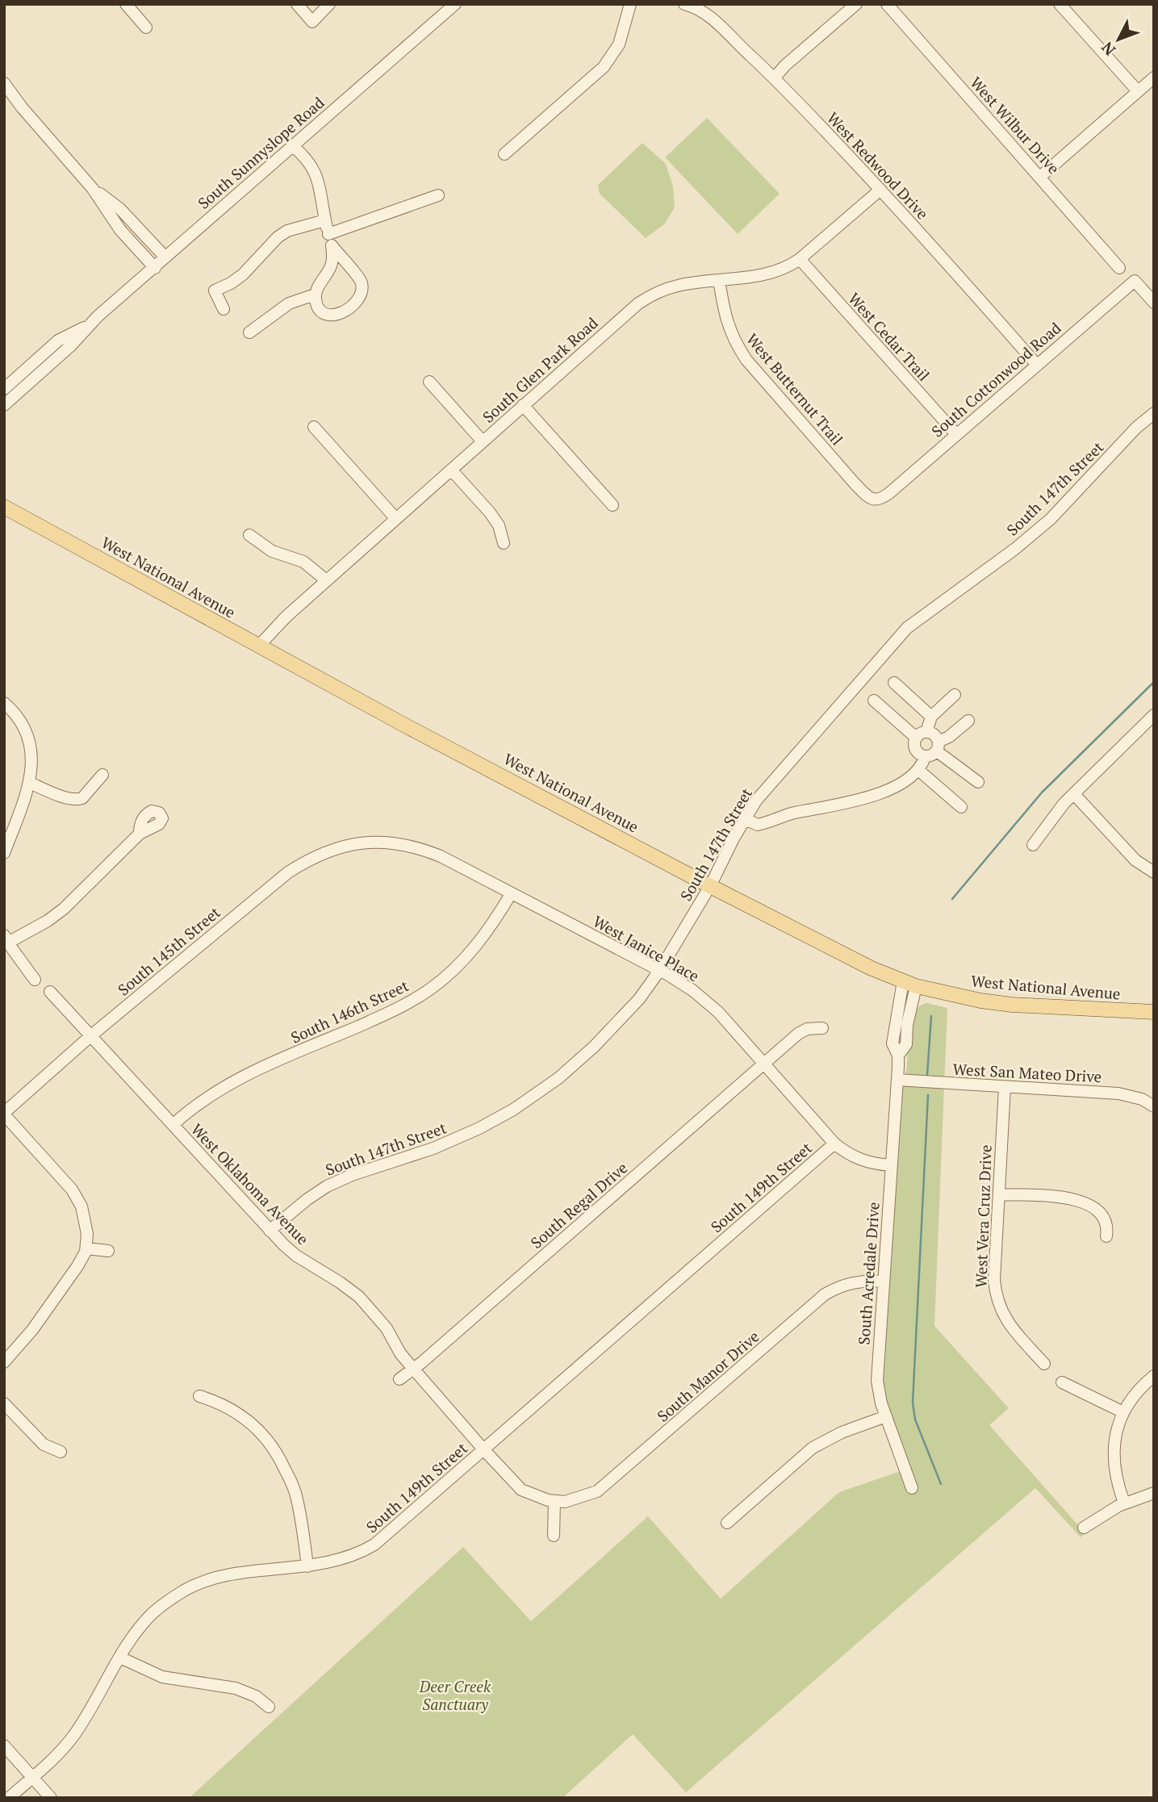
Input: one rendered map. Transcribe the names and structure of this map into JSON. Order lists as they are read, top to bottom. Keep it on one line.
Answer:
{"streets":{"main road":["West National Avenue"],"street":["West Wilbur Drive","South Sunnyslope Road","West Redwood Drive","West Cedar Trail","South Glen Park Road","South Cottonwood Road","West Butternut Trail","South 147th Street","West Janice Place","South 145th Street","South 146th Street","West San Mateo Drive","West Oklahoma Avenue","South 149th Street","South Regal Drive","West Vera Cruz Drive","South Acredale Drive","South Manor Drive"]},"crossings":[["West Redwood Drive","South Glen Park Road"],["West Redwood Drive","South Cottonwood Road"],["West Cedar Trail","South Glen Park Road"],["West Cedar Trail","South Cottonwood Road"],["South Glen Park Road","West Butternut Trail"],["South Glen Park Road","West National Avenue"],["South Cottonwood Road","West Butternut Trail"],["South 147th Street","West National Avenue"],["South 147th Street","West Janice Place"],["South 147th Street","West Oklahoma Avenue"],["West National Avenue","South Acredale Drive"],["West Janice Place","South 145th Street"],["West Janice Place","South 146th Street"],["West Janice Place","South 149th Street"],["West Janice Place","South Regal Drive"],["West Janice Place","South Acredale Drive"],["South 145th Street","West Oklahoma Avenue"],["South 146th Street","West Oklahoma Avenue"],["West San Mateo Drive","West Vera Cruz Drive"],["West San Mateo Drive","South Acredale Drive"],["West Oklahoma Avenue","South 149th Street"],["West Oklahoma Avenue","South Regal Drive"],["West Oklahoma Avenue","South Manor Drive"],["South Acredale Drive","South Manor Drive"]],"parks":["Deer Creek Sanctuary"],"north":"bottom left"}
